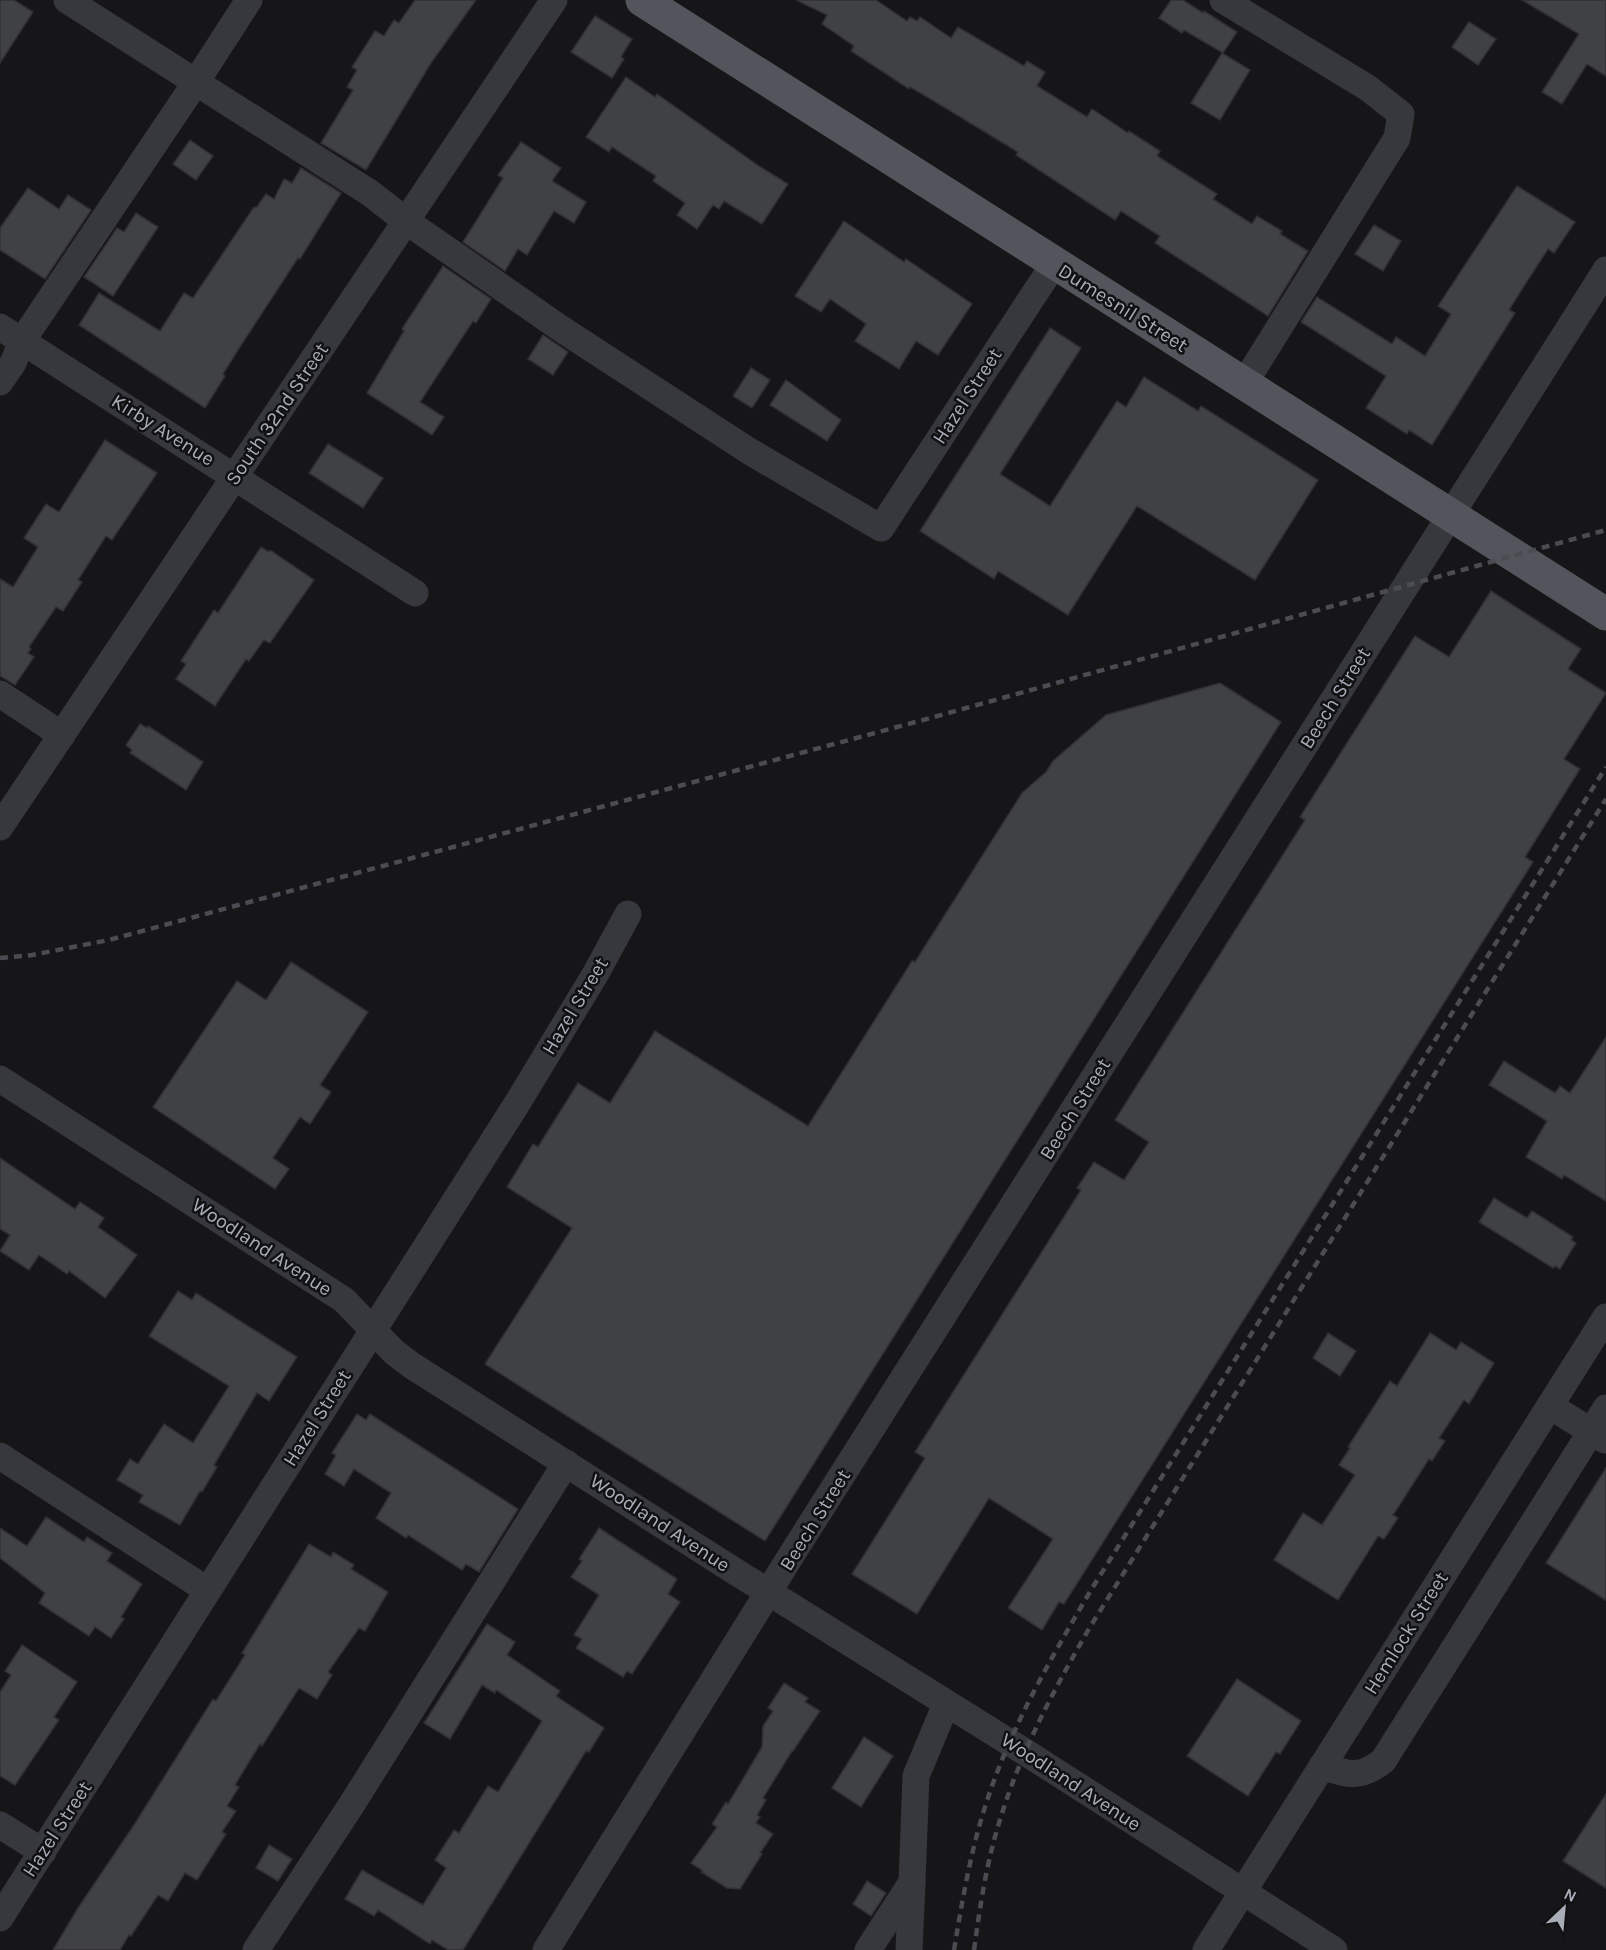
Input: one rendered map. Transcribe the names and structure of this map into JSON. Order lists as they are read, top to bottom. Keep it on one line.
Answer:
{"streets":{"main road":["Dumesnil Street"],"street":["Hazel Street","South 32nd Street","Kirby Avenue","Beech Street","Woodland Avenue","Hemlock Street"]},"crossings":[["Dumesnil Street","Hazel Street"],["Dumesnil Street","Beech Street"],["Hazel Street","South 32nd Street"],["Hazel Street","Woodland Avenue"],["South 32nd Street","Kirby Avenue"],["Beech Street","Woodland Avenue"],["Woodland Avenue","Hemlock Street"]],"north":"top right"}
